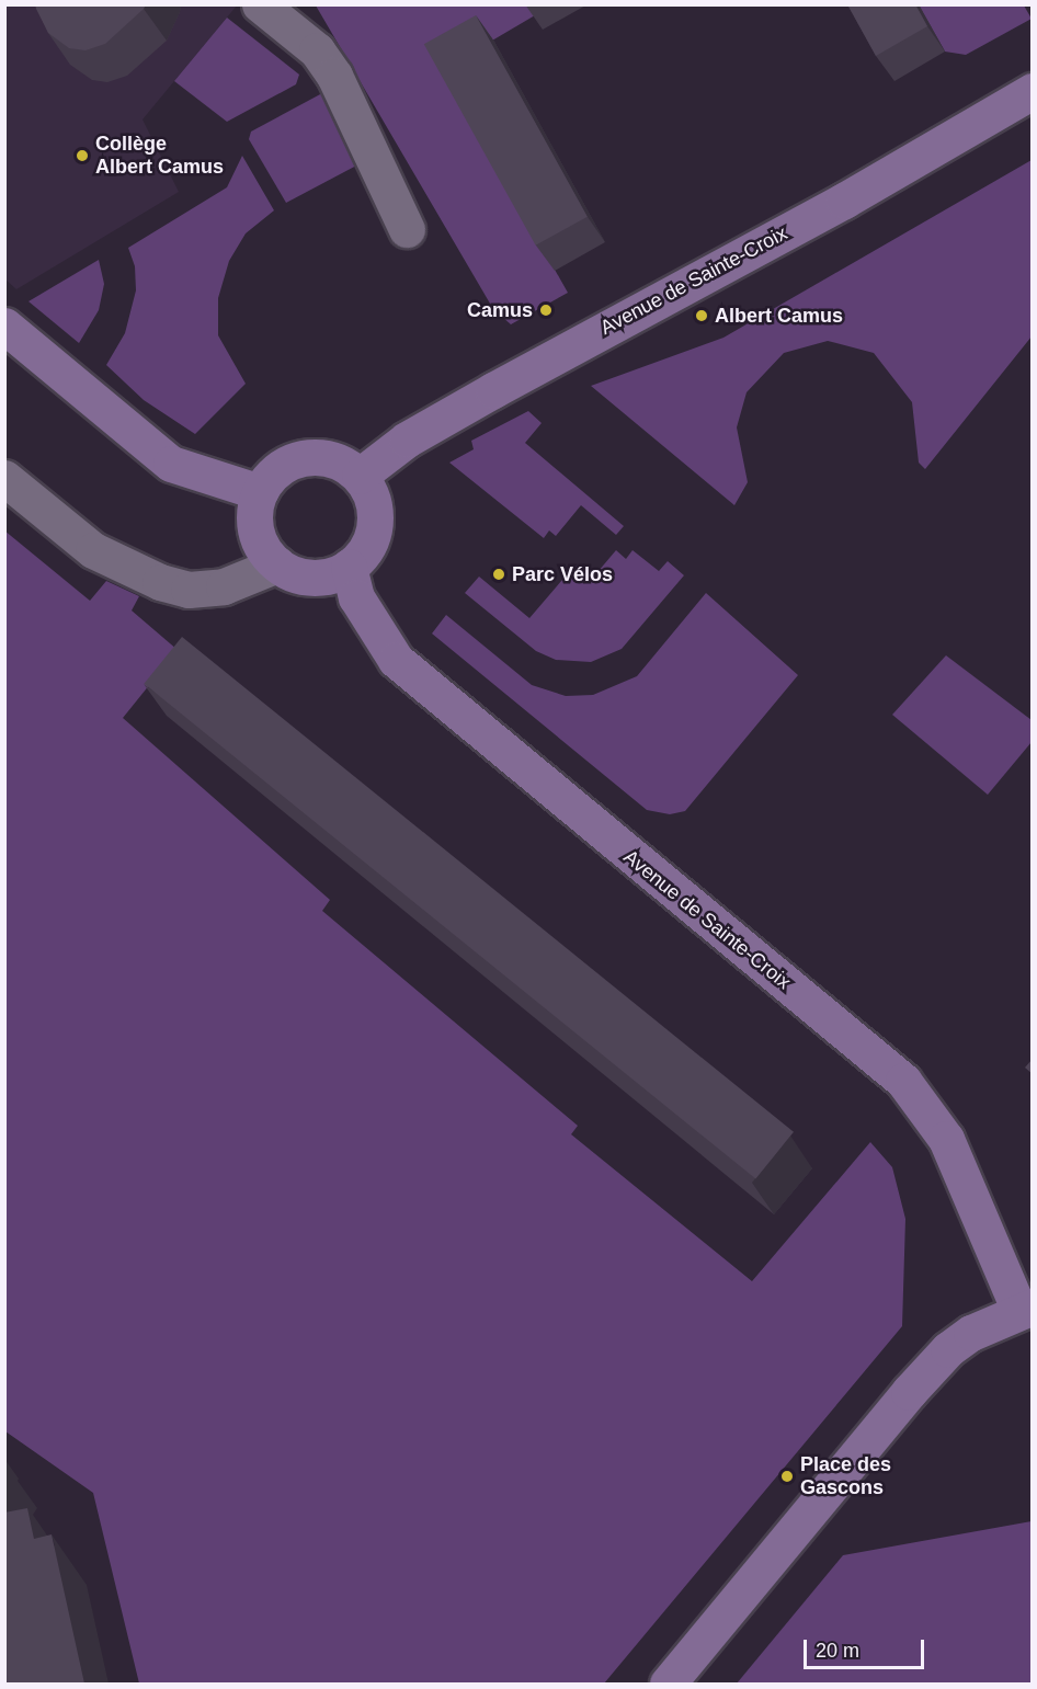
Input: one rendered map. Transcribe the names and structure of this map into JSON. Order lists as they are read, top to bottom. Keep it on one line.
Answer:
{"streets":{"street":["Avenue de Sainte-Croix"]},"places":["Collège Albert Camus","Camus","Albert Camus","Parc Vélos","Place des Gascons"],"scale_bar":"20 m"}
